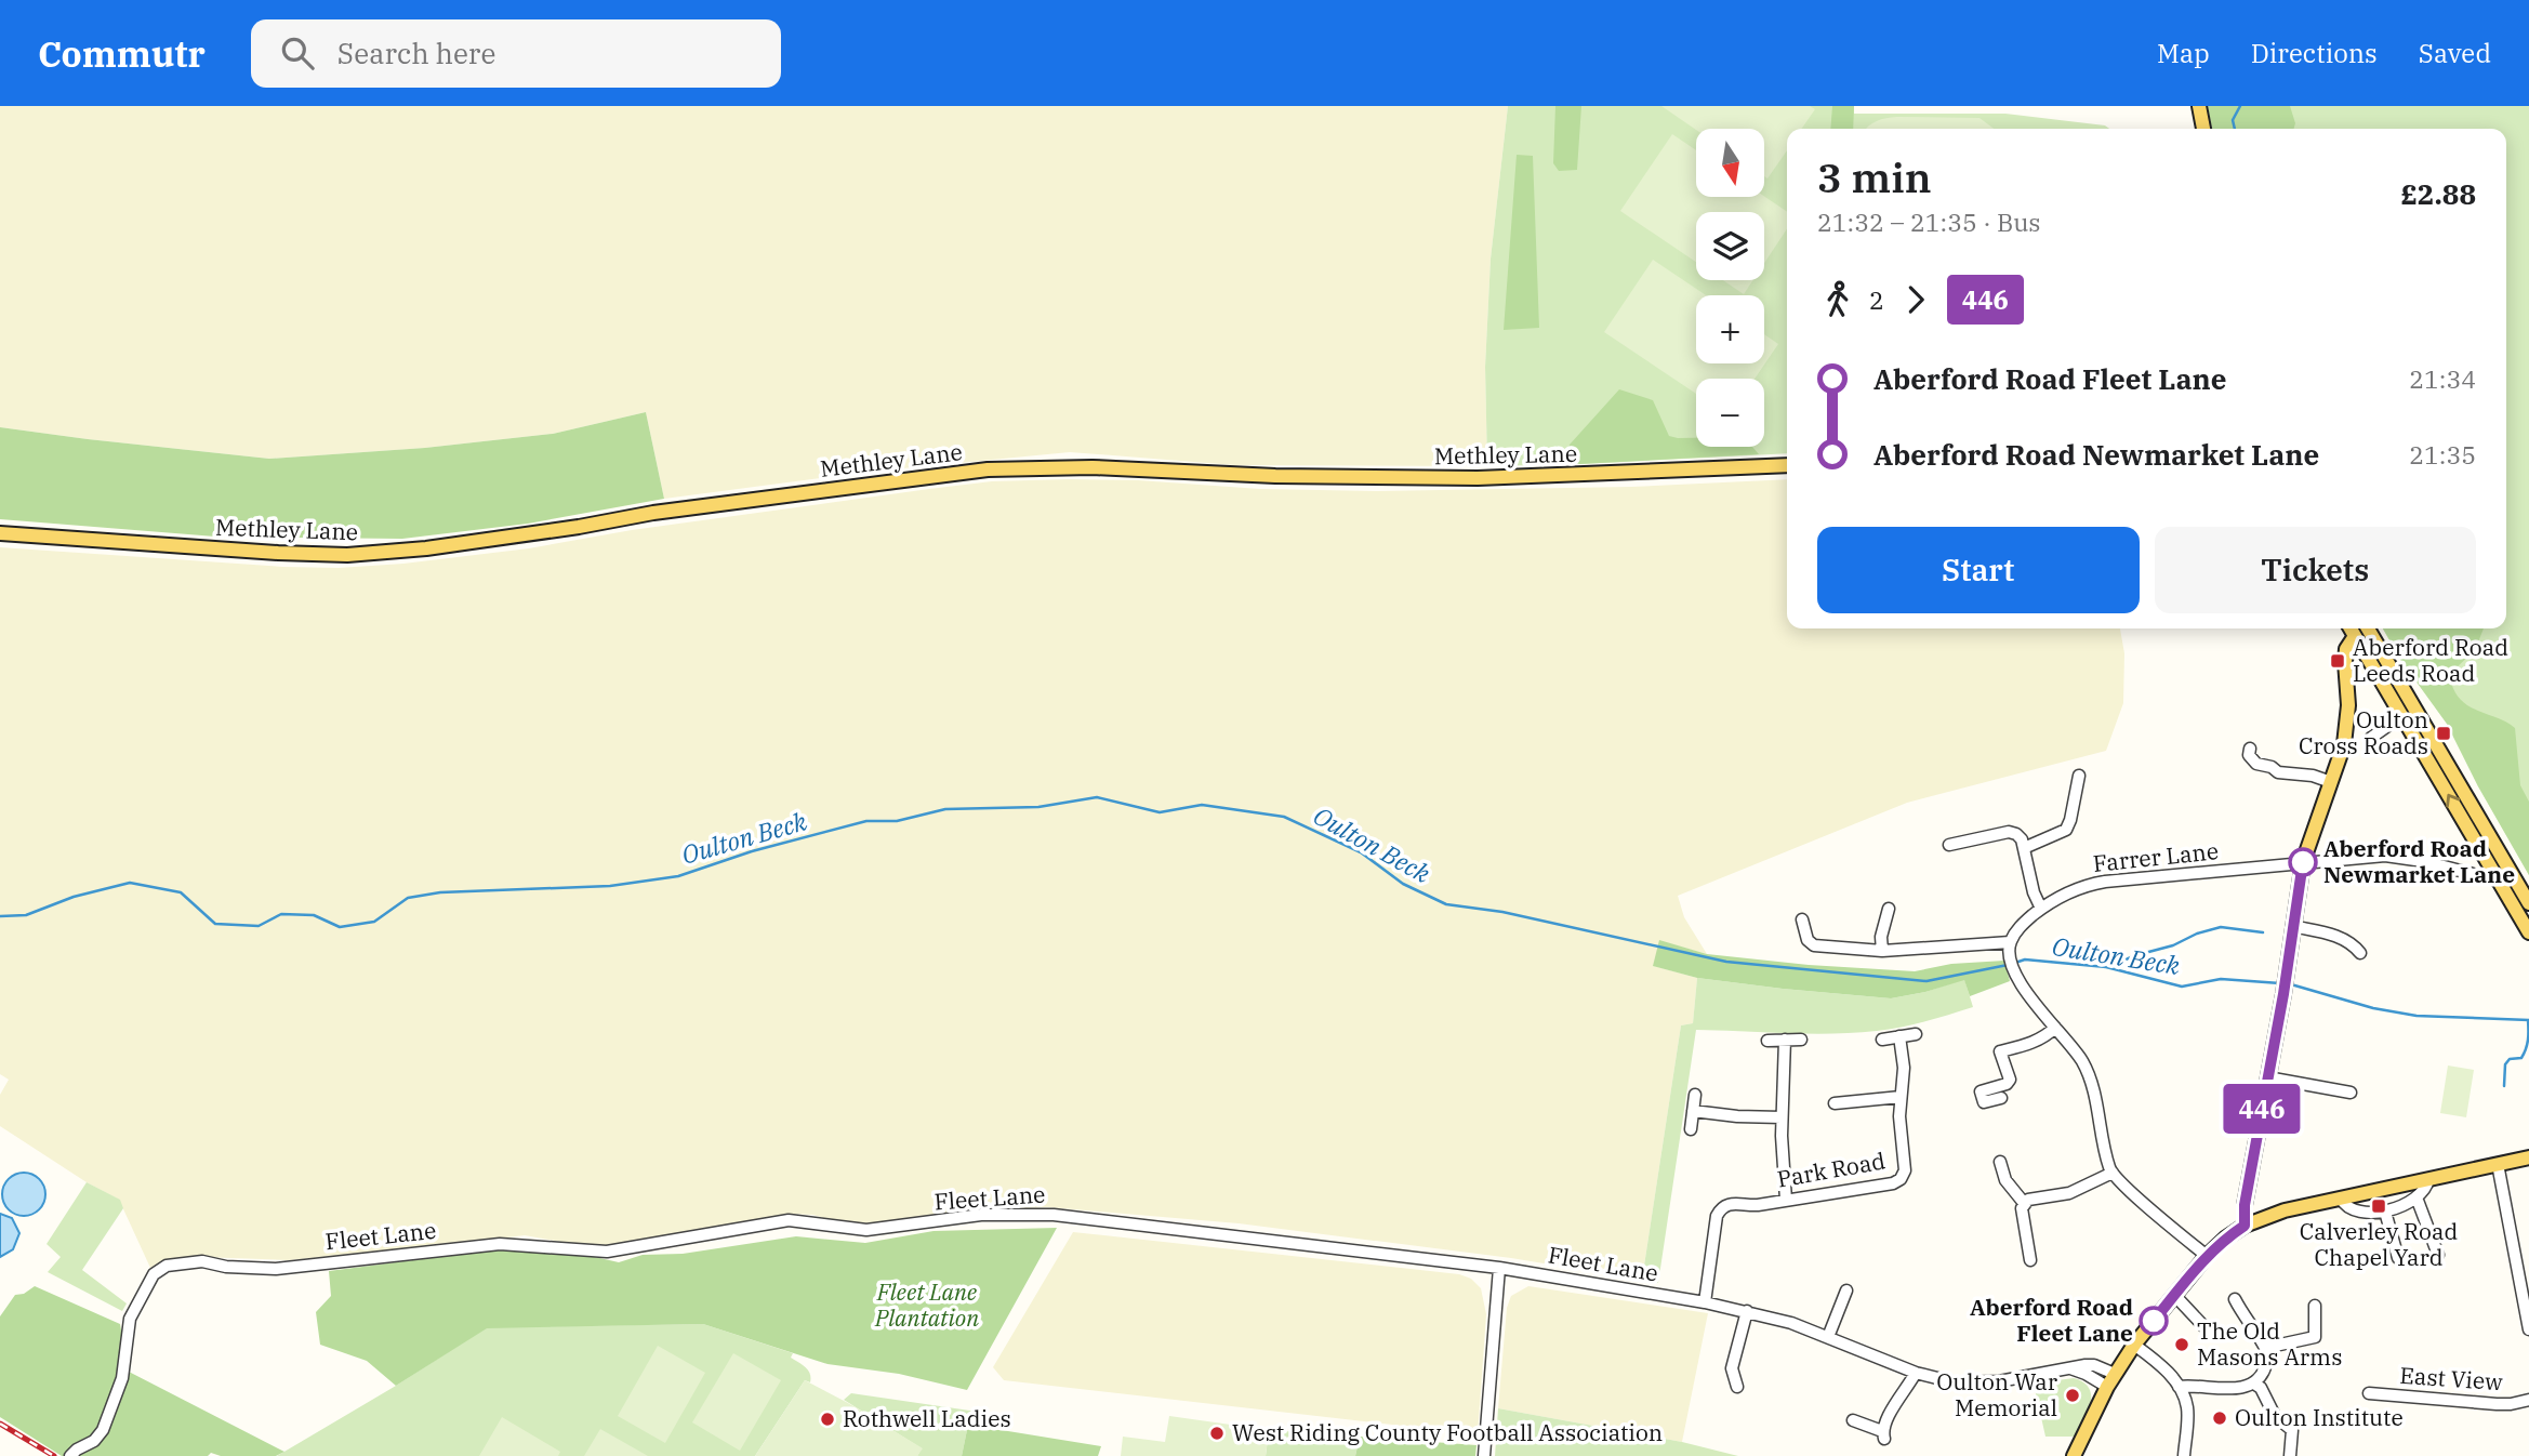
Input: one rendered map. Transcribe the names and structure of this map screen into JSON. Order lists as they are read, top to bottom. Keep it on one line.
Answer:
{"streets":{"main road":["Methley Lane"],"street":["Farrer Lane","Park Road","Fleet Lane","East View"]},"crossings":[["Park Road","Fleet Lane"]],"water":["Oulton Beck"],"parks":["Fleet Lane Plantation"],"places":{"transit":["Aberford Road Leeds Road","Oulton Cross Roads","Calverley Road Chapel Yard"],"other":["Aberford Road Newmarket Lane","Aberford Road Fleet Lane","The Old Masons Arms","Oulton War Memorial","Oulton Institute","Rothwell Ladies","West Riding County Football Association"]},"lines":["bus line 446"],"north":"bottom","page":{"header":"Commutr","search":"Search here","nav":["Map","Directions","Saved"],"on_map":"446","map_buttons":["+","−"],"heading":["3 min","21:32 – 21:35 · Bus","£2.88"],"legs":["2","446"],"list":[{"name":"Aberford Road Fleet Lane","value":"21:34"},{"name":"Aberford Road Newmarket Lane","value":"21:35"}],"buttons":["Start","Tickets"]}}
